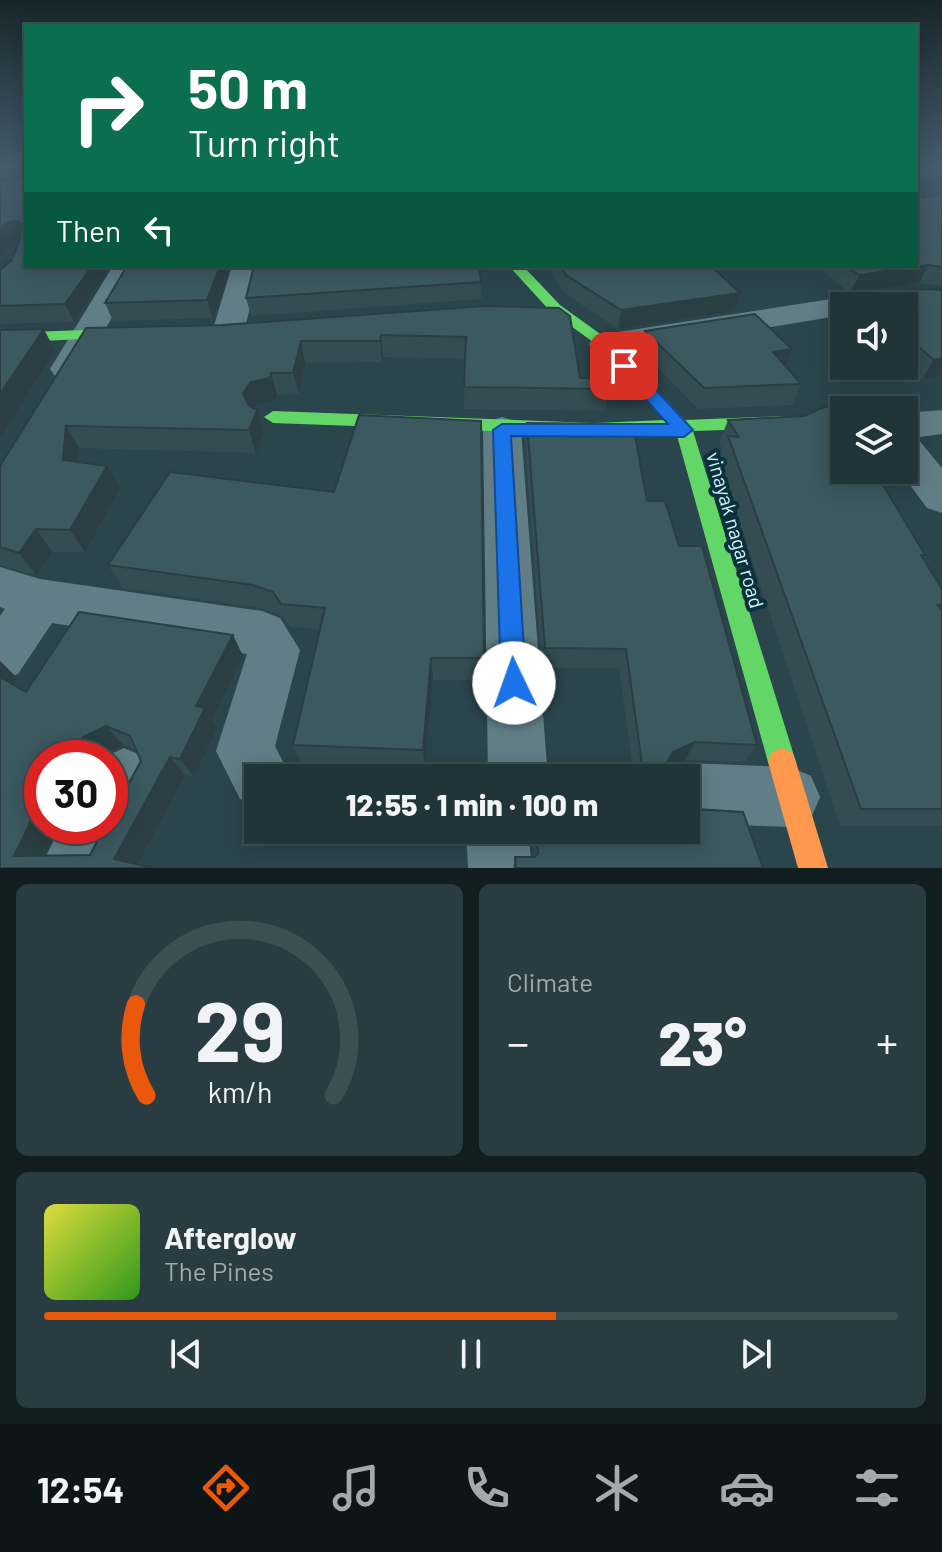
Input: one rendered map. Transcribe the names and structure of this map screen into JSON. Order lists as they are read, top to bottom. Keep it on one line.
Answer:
{"streets":{"street":["vinayak nagar road"]},"page":{"turn":["50 m","Turn right"],"then":"Then","limit":"30","trip":"12:55 · 1 min · 100 m","tile":"Climate","heat":["−","23°","+"],"song":["Afterglow","The Pines"],"tabs":"12:54","gauge":["29","km/h"]}}
